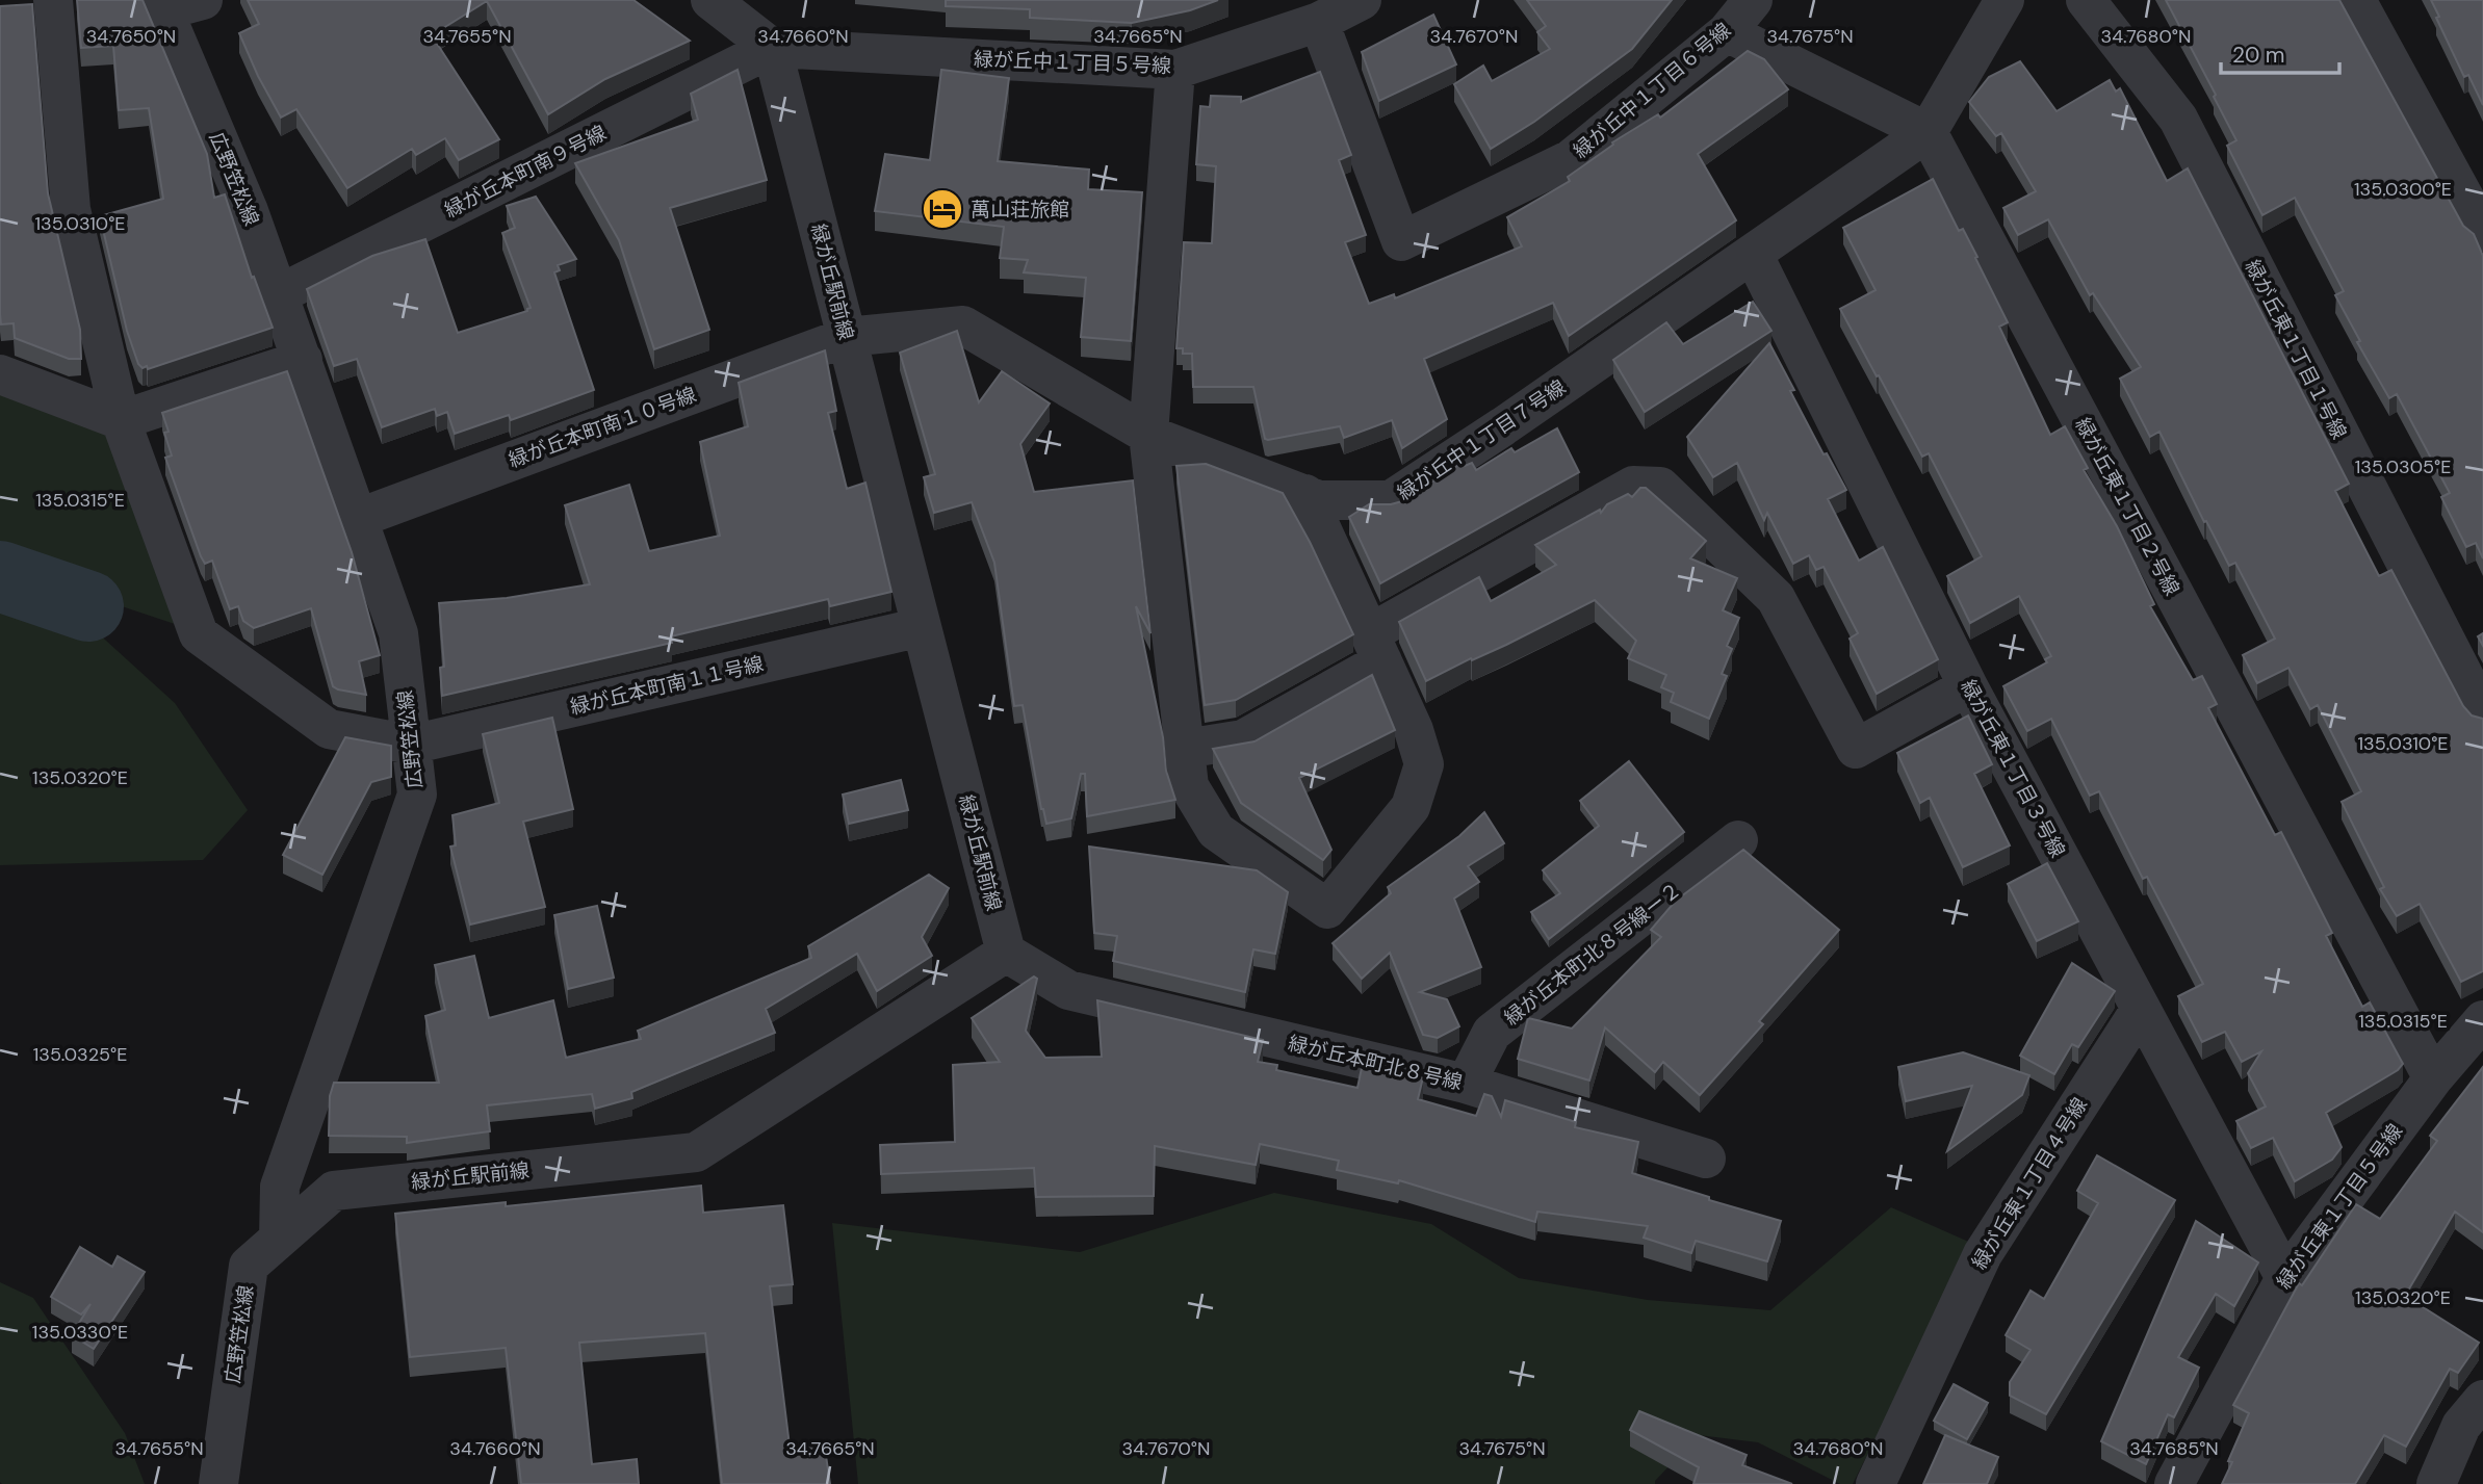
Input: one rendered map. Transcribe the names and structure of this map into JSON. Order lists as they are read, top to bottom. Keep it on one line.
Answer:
{"streets":{"street":["緑が丘中１丁目５号線","緑が丘中１丁目６号線","緑が丘本町南９号線","広野笠松線","緑が丘駅前線","緑が丘東１丁目１号線","緑が丘本町南１０号線","緑が丘中１丁目７号線","緑が丘東１丁目２号線","緑が丘本町南１１号線","緑が丘東１丁目３号線","緑が丘本町北８号線ー２","緑が丘本町北８号線","緑が丘東１丁目４号線","緑が丘東１丁目５号線"]},"crossings":[["緑が丘中１丁目５号線","緑が丘中１丁目６号線"],["緑が丘中１丁目５号線","緑が丘本町南９号線"],["緑が丘中１丁目５号線","緑が丘駅前線"],["緑が丘本町南９号線","広野笠松線"],["緑が丘本町南９号線","緑が丘駅前線"],["広野笠松線","緑が丘駅前線"],["広野笠松線","緑が丘本町南１０号線"],["広野笠松線","緑が丘本町南１１号線"],["緑が丘駅前線","緑が丘本町南１０号線"],["緑が丘駅前線","緑が丘中１丁目７号線"],["緑が丘駅前線","緑が丘本町南１１号線"],["緑が丘駅前線","緑が丘本町北８号線"],["緑が丘本町南１０号線","緑が丘中１丁目７号線"],["緑が丘中１丁目７号線","緑が丘東１丁目２号線"],["緑が丘中１丁目７号線","緑が丘東１丁目３号線"],["緑が丘東１丁目２号線","緑が丘東１丁目５号線"],["緑が丘東１丁目３号線","緑が丘東１丁目４号線"],["緑が丘東１丁目３号線","緑が丘東１丁目５号線"],["緑が丘本町北８号線ー２","緑が丘本町北８号線"]],"places":{"hotel":["萬山荘旅館"]},"scale_bar":"20 m","coordinates":["34.7650°N","34.7655°N","34.7660°N","34.7665°N","34.7670°N","34.7675°N","34.7680°N","135.0300°E","135.0310°E","135.0305°E","135.0315°E","135.0320°E","135.0325°E","135.0330°E","34.7685°N"]}
